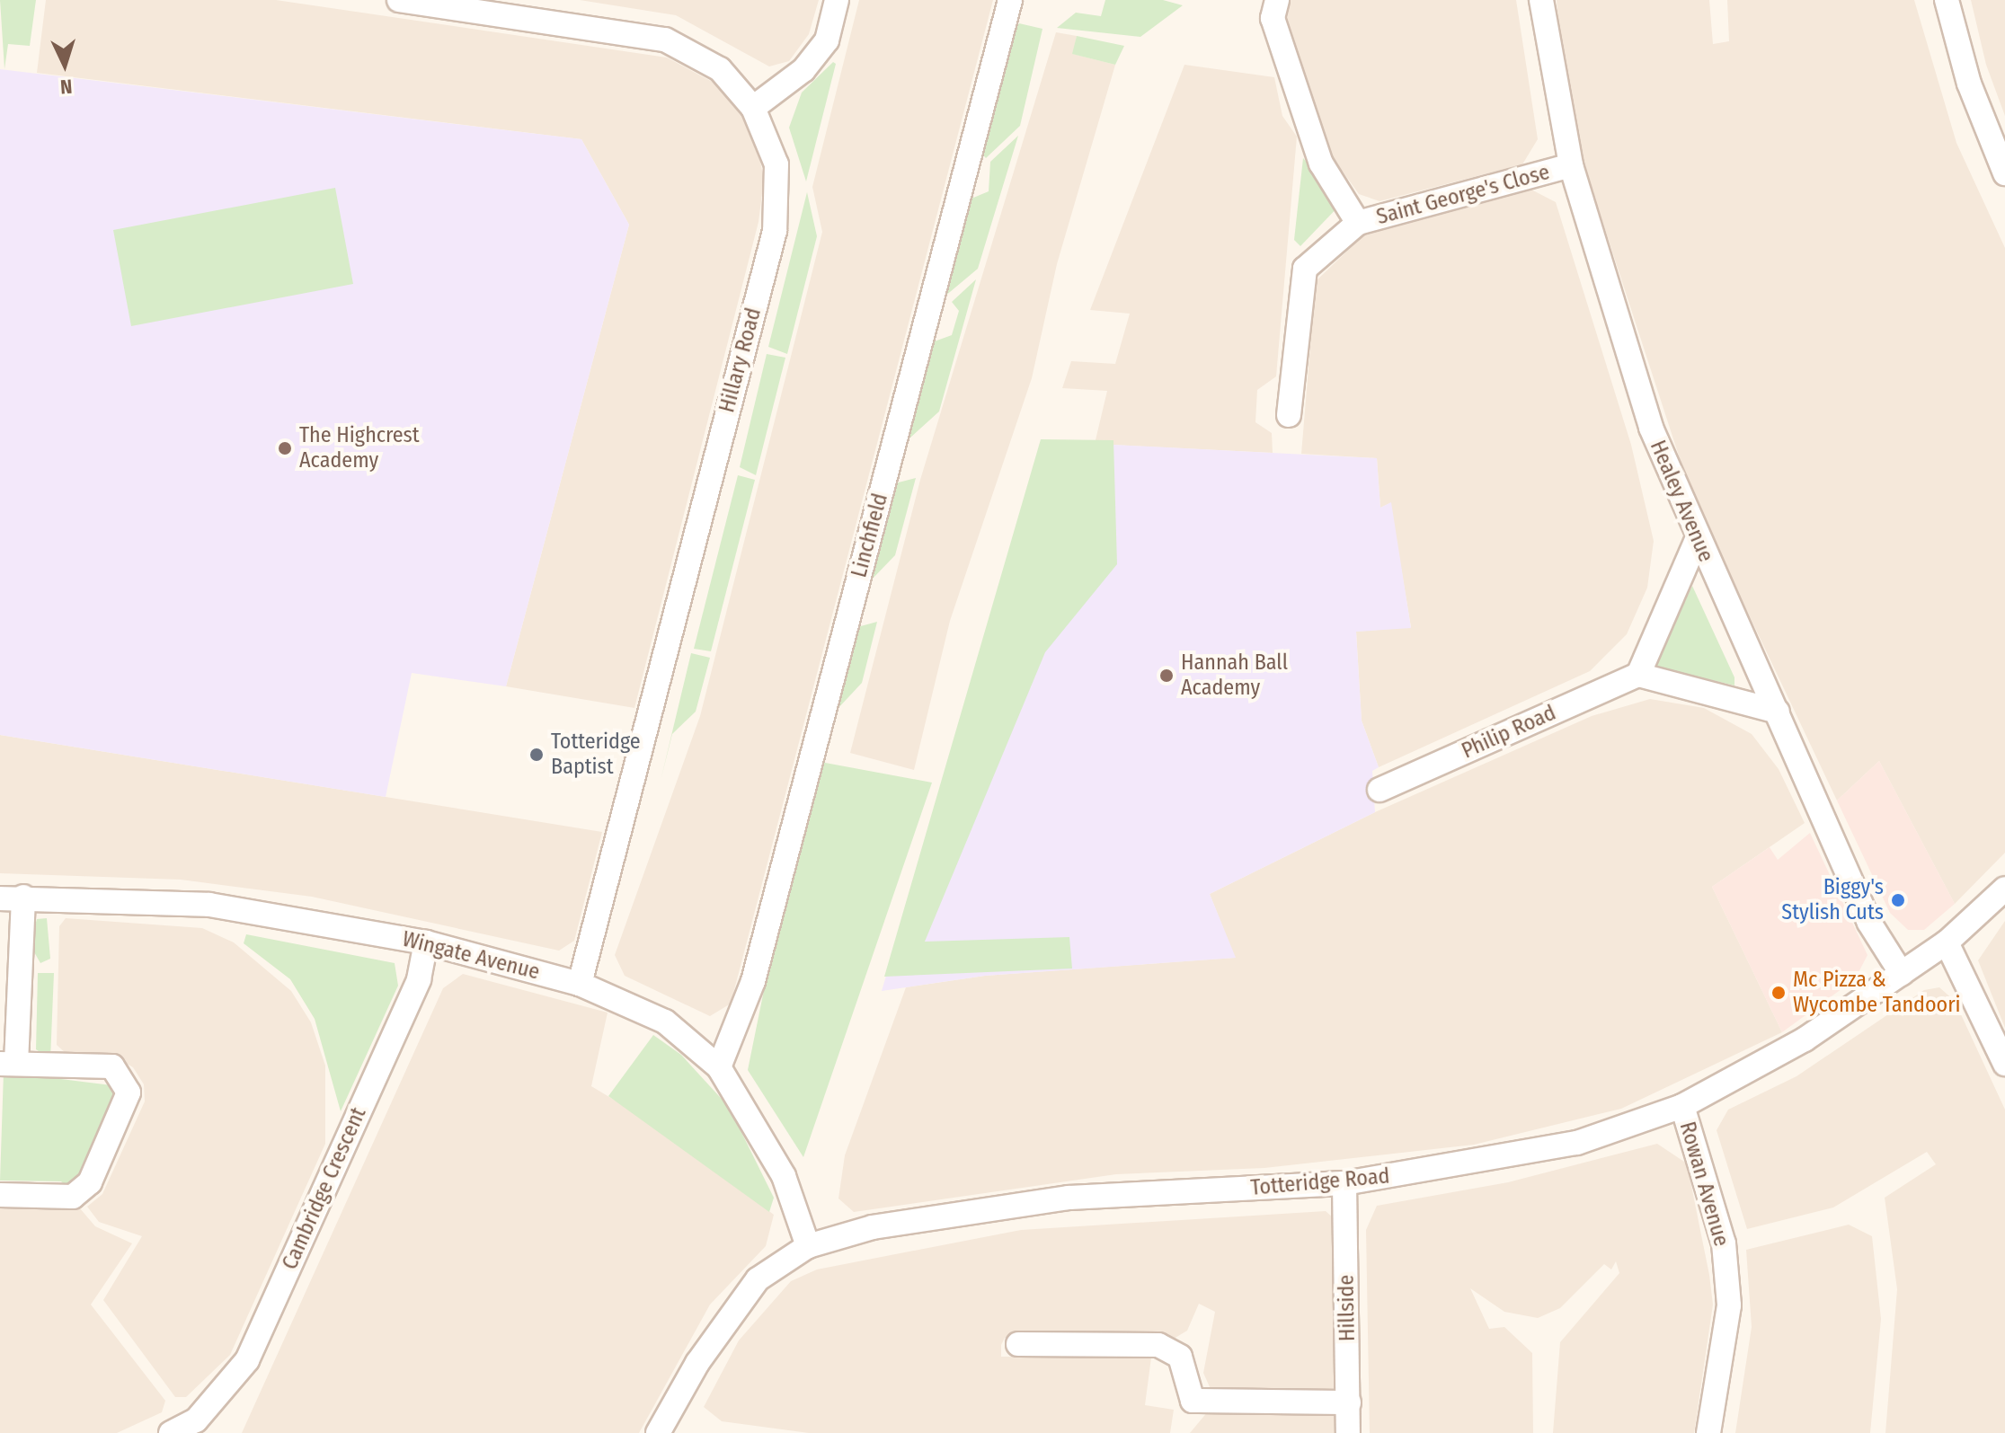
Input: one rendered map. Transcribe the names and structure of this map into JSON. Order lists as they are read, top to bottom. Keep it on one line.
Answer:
{"streets":{"street":["Saint George's Close","Hillary Road","Healey Avenue","Linchfield","Philip Road","Wingate Avenue","Totteridge Road","Rowan Avenue","Cambridge Crescent","Hillside"]},"crossings":[["Saint George's Close","Healey Avenue"],["Hillary Road","Wingate Avenue"],["Healey Avenue","Totteridge Road"],["Linchfield","Wingate Avenue"],["Wingate Avenue","Totteridge Road"],["Wingate Avenue","Cambridge Crescent"],["Totteridge Road","Rowan Avenue"],["Totteridge Road","Hillside"]],"places":["The Highcrest Academy","Hannah Ball Academy","Totteridge Baptist","Biggy's Stylish Cuts","Mc Pizza & Wycombe Tandoori"],"north":"bottom"}
